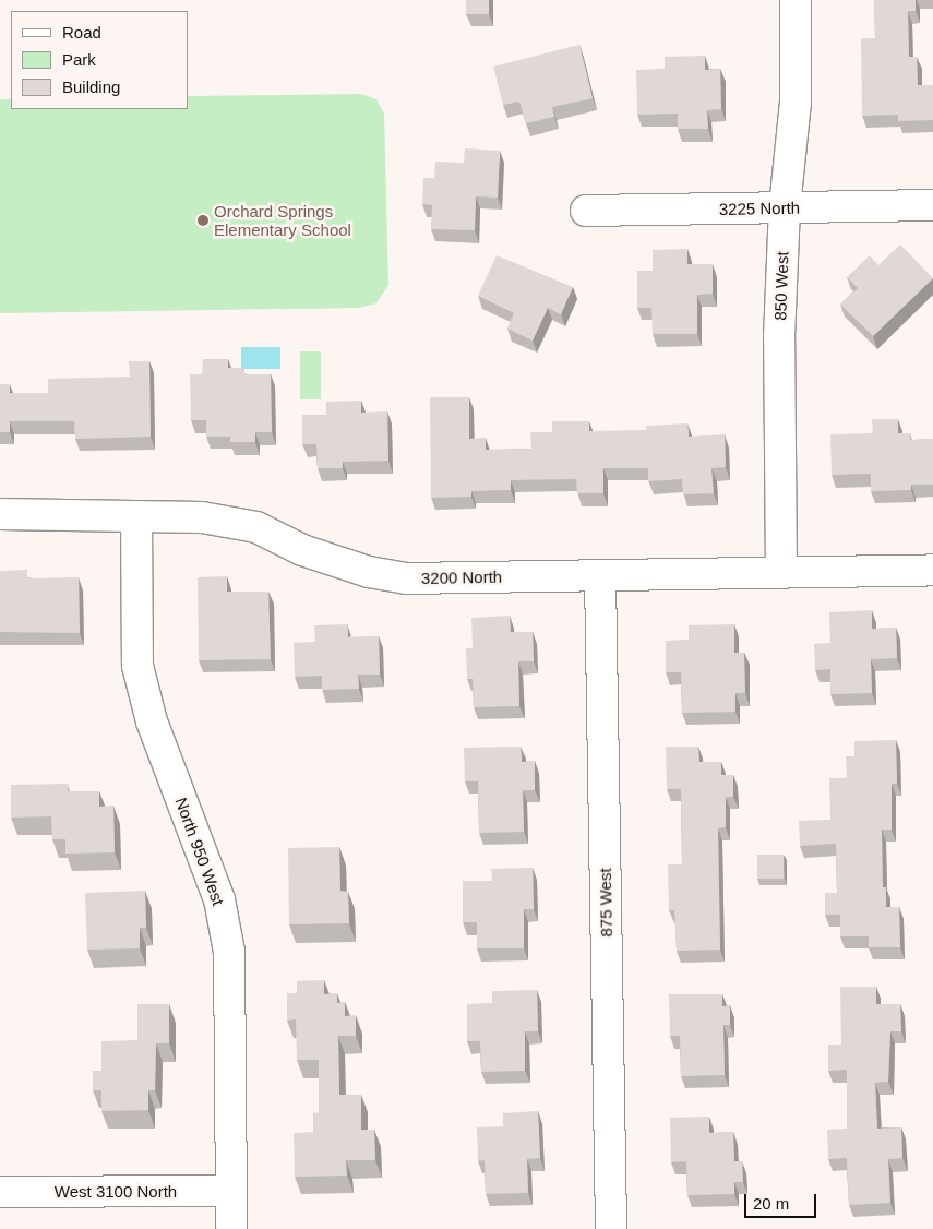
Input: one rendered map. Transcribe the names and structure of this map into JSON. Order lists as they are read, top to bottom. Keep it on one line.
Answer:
{"streets":{"street":["3225 North","850 West","3200 North","North 950 West","875 West","West 3100 North"]},"crossings":[["3225 North","850 West"],["850 West","3200 North"],["3200 North","North 950 West"],["3200 North","875 West"],["North 950 West","West 3100 North"]],"places":["Orchard Springs Elementary School"],"legend":["Road","Park","Building"],"scale_bar":"20 m"}
